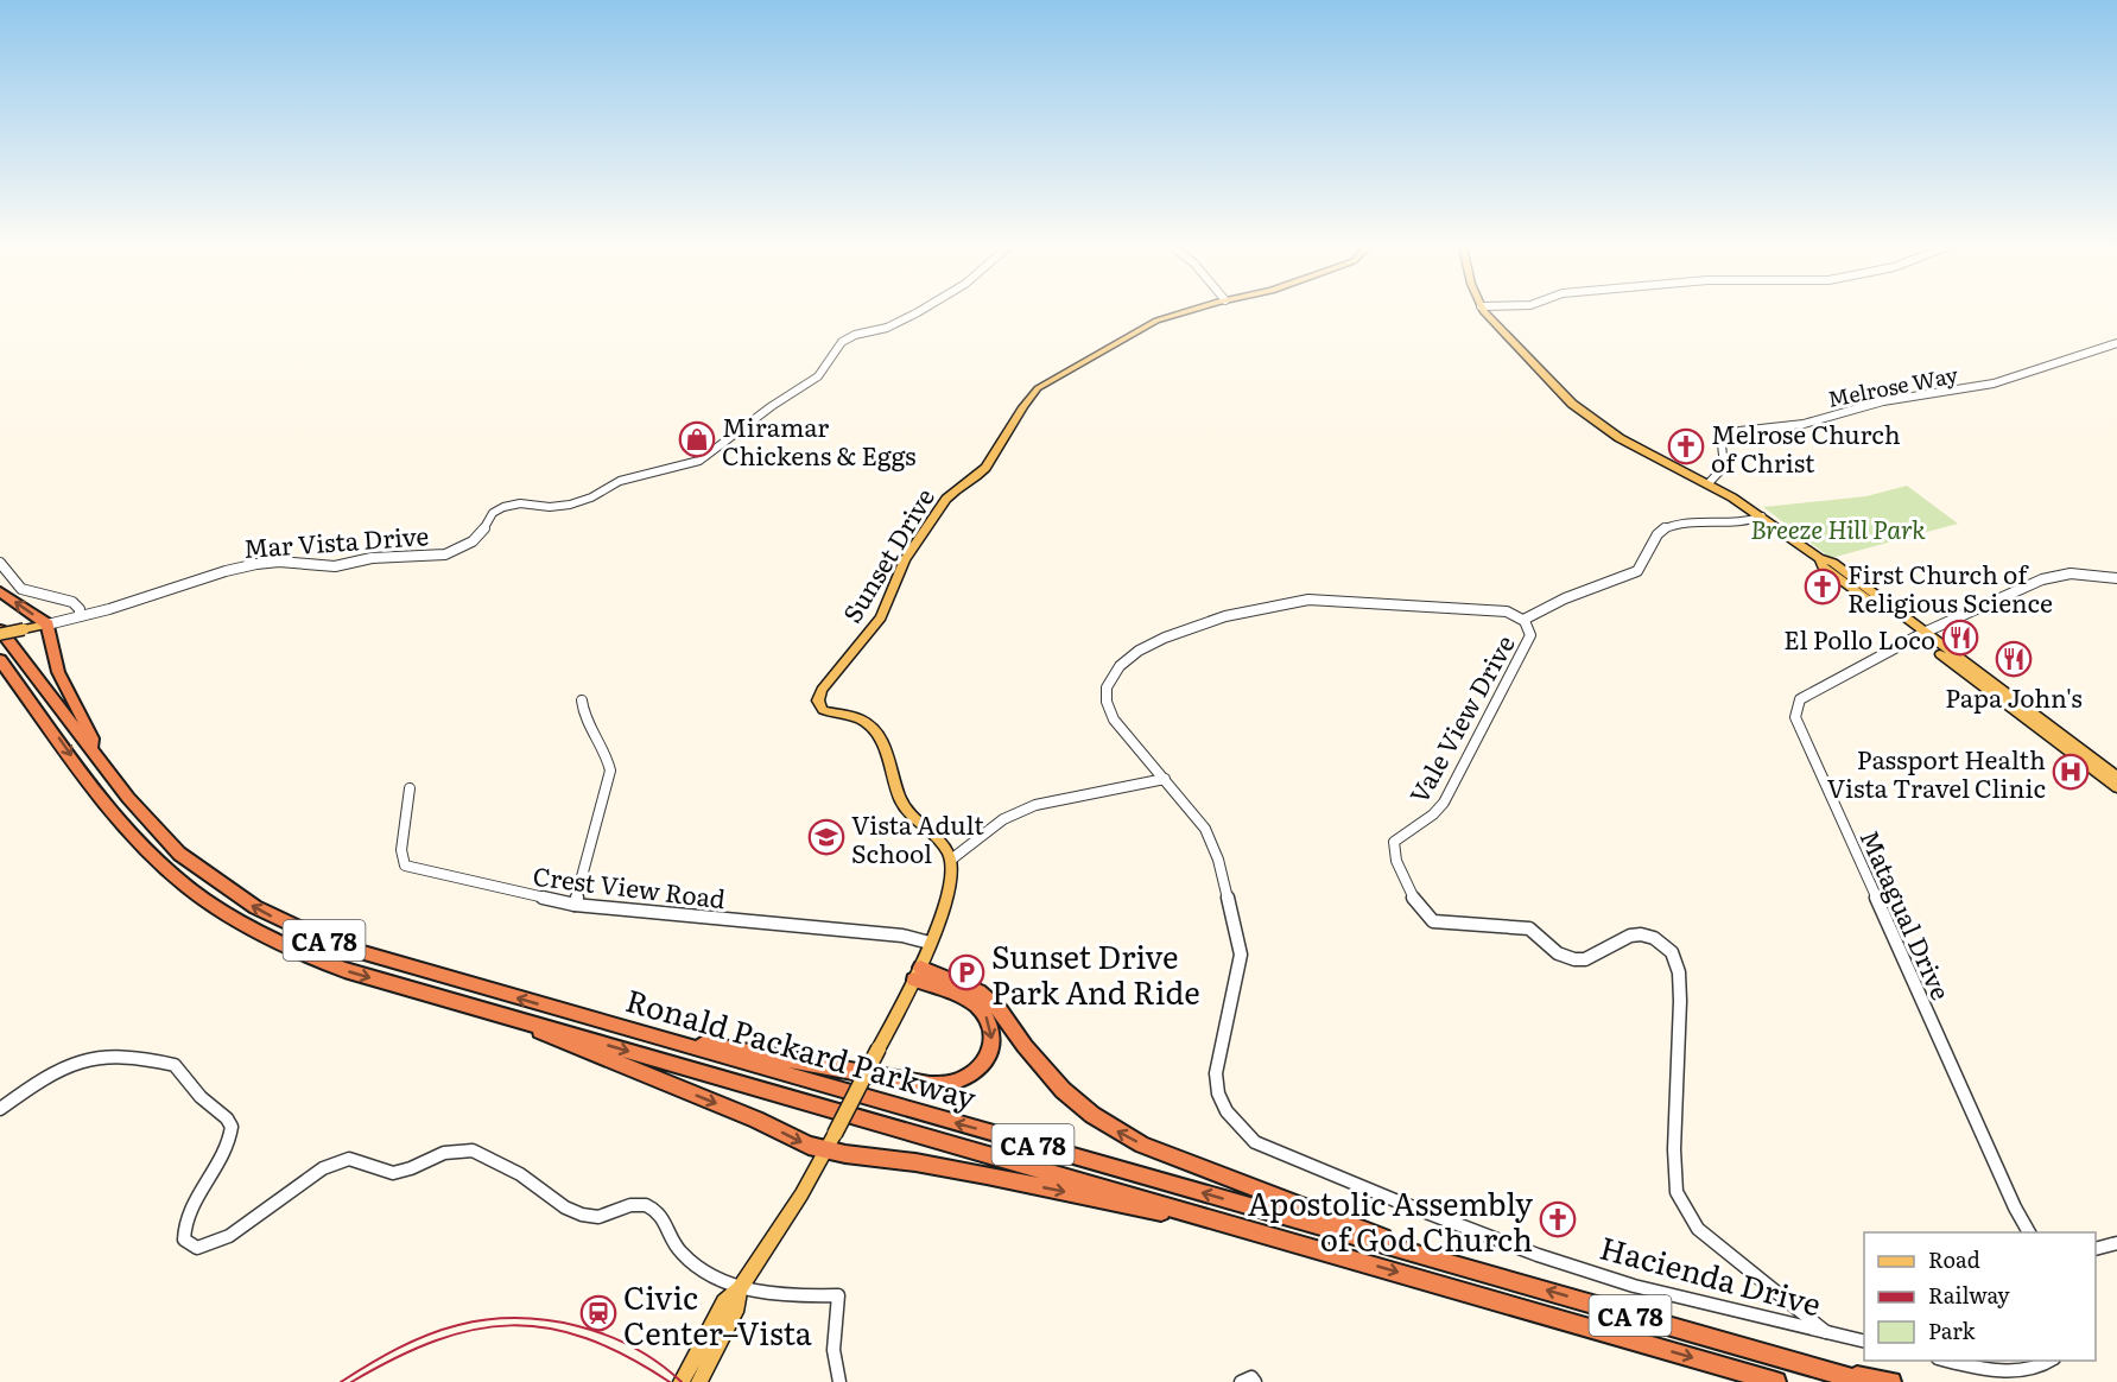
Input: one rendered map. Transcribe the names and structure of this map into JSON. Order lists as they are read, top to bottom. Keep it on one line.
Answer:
{"streets":{"highway":["CA 78","Ronald Packard Parkway"],"main road":["Mar Vista Drive","Sunset Drive"],"street":["Melrose Way","Vale View Drive","Crest View Road","Matagual Drive","Hacienda Drive"]},"crossings":[["Mar Vista Drive","Ronald Packard Parkway"],["Vale View Drive","Hacienda Drive"]],"parks":["Breeze Hill Park"],"places":{"shop":["Miramar Chickens & Eggs"],"church":["Melrose Church of Christ","First Church of Religious Science","Apostolic Assembly of God Church"],"restaurant":["El Pollo Loco","Papa John's"],"hospital":["Passport Health Vista Travel Clinic"],"school or university":["Vista Adult School"],"parking":["Sunset Drive Park And Ride"],"station":["Civic Center–Vista"]},"legend":["Road","Railway","Park"]}
